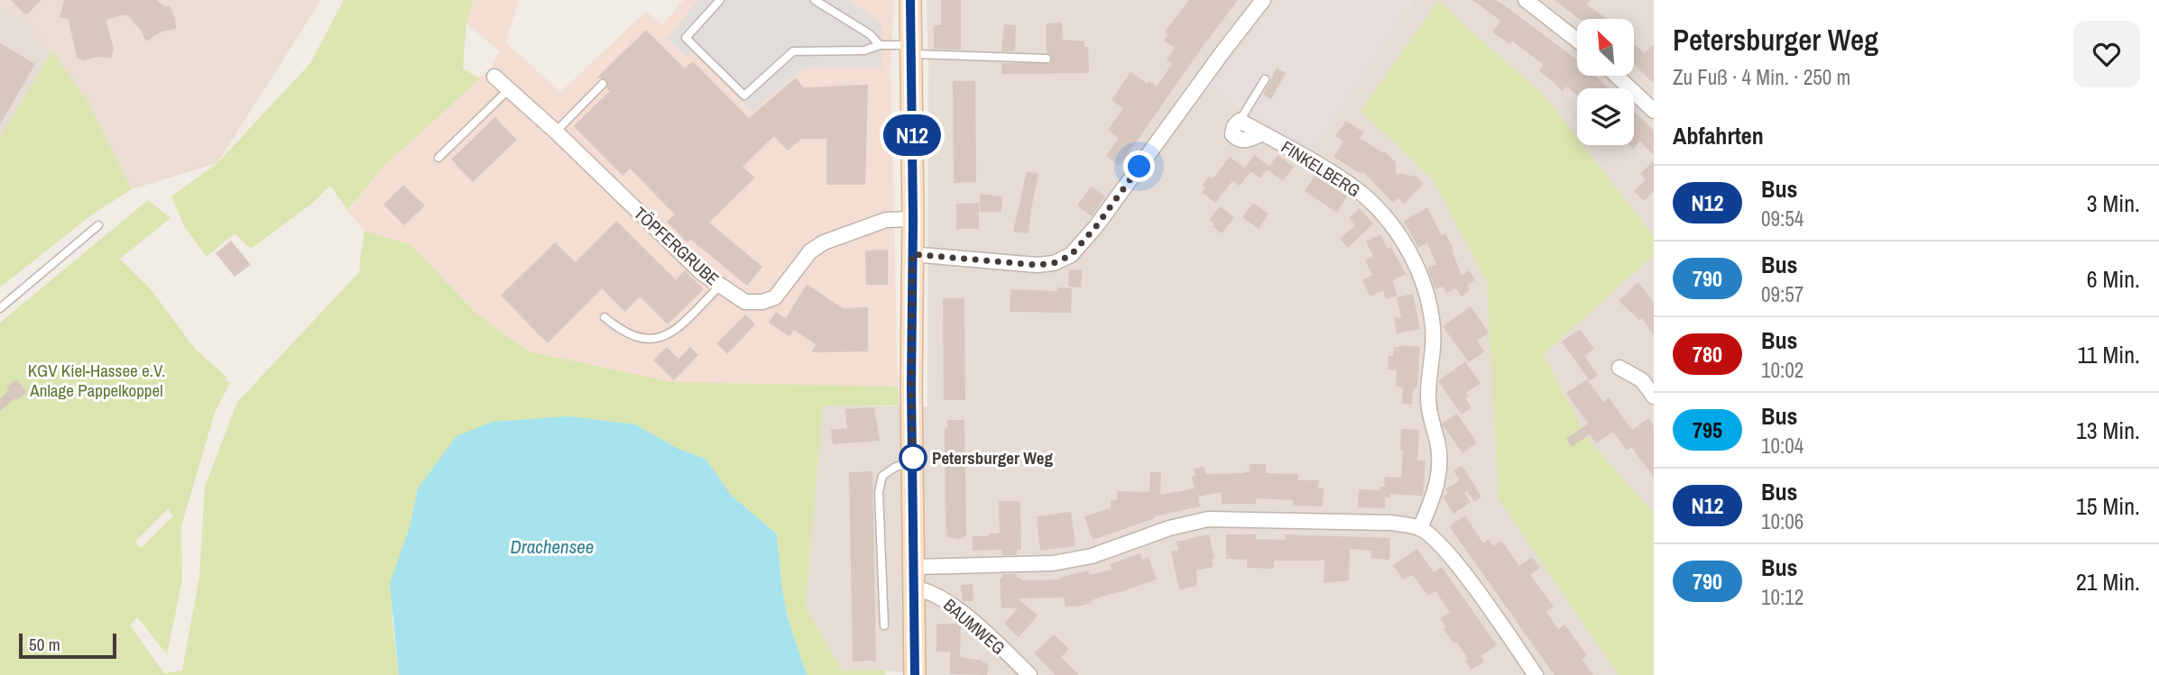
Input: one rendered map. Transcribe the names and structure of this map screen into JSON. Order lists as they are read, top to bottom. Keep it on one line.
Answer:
{"streets":{"street":["FINKELBERG","TÖPFERGRUBE","BAUMWEG"]},"water":["Drachensee"],"parks":["KGV Kiel-Hassee e.V. Anlage Pappelkoppel"],"places":["Petersburger Weg"],"lines":["bus line N12"],"scale_bar":"50 m","north":"top left","page":{"on_map":"N12","heading":[["Petersburger Weg","Zu Fuß · 4 Min. · 250 m"],"Abfahrten"],"list":[{"mark":"N12","name":"Bus","note":"09:54","value":"3 Min."},{"mark":"790","name":"Bus","note":"09:57","value":"6 Min."},{"mark":"780","name":"Bus","note":"10:02","value":"11 Min."},{"mark":"795","name":"Bus","note":"10:04","value":"13 Min."},{"mark":"N12","name":"Bus","note":"10:06","value":"15 Min."},{"mark":"790","name":"Bus","note":"10:12","value":"21 Min."}],"scale":"50 m"}}
